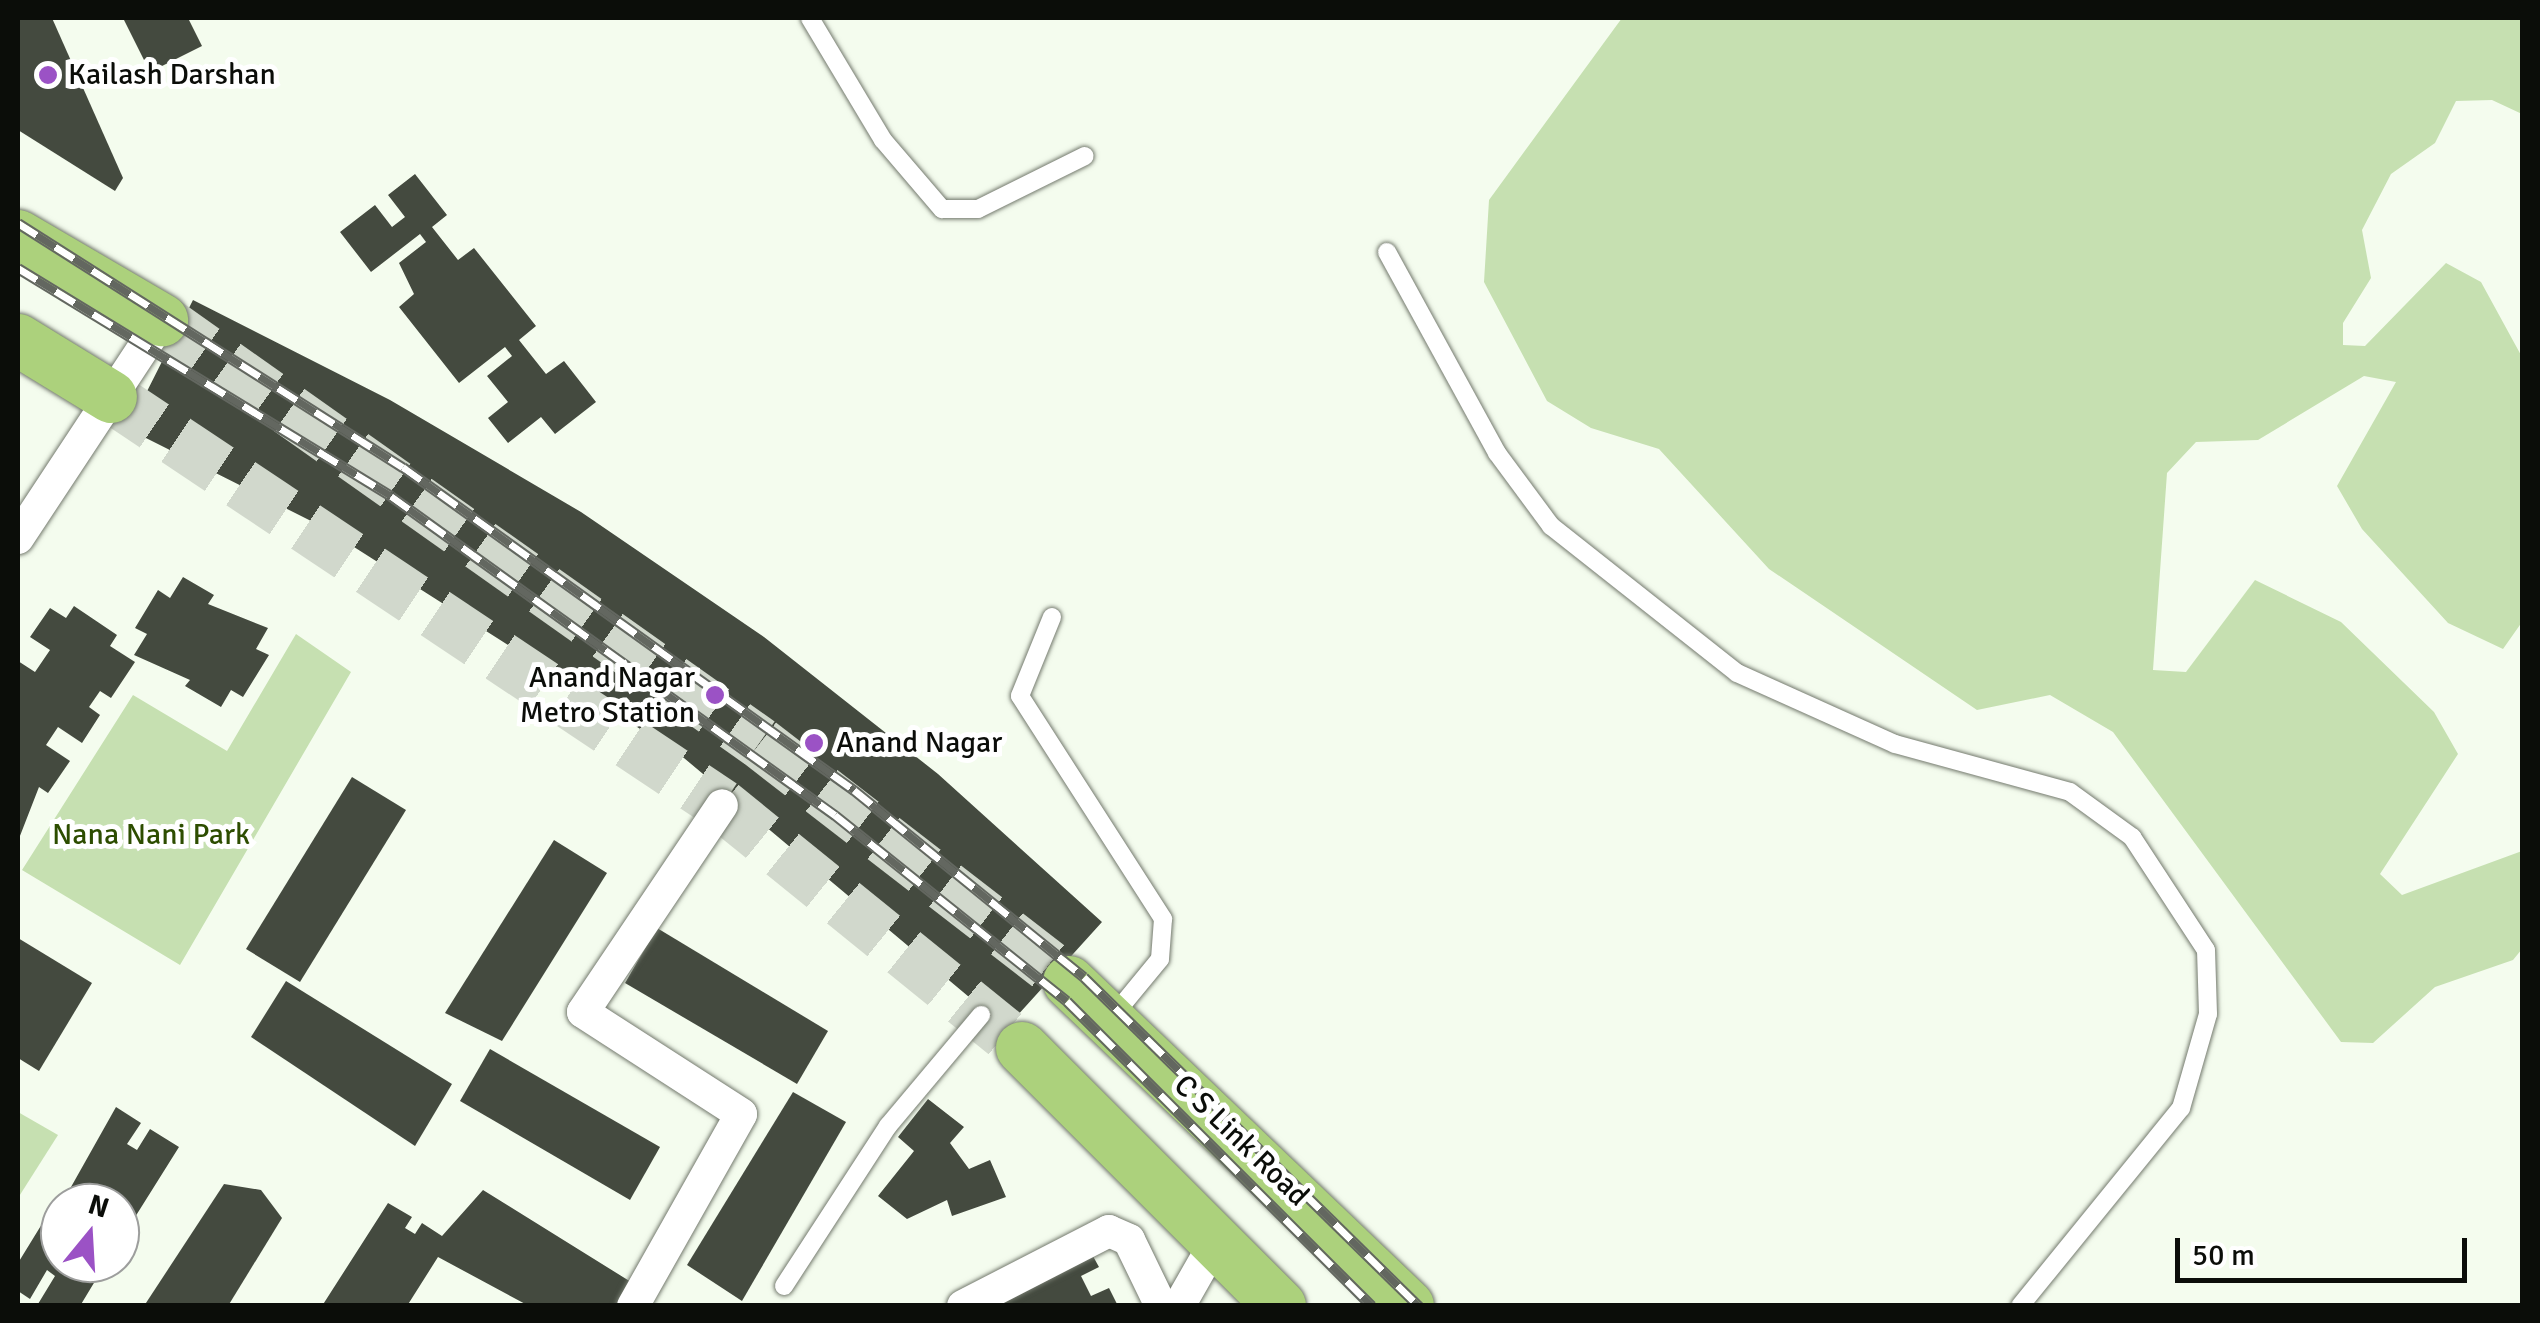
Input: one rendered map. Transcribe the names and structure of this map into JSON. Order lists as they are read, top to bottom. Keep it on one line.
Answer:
{"streets":{"main road":["C S Link Road"]},"parks":["Nana Nani Park"],"places":["Kailash Darshan","Anand Nagar Metro Station","Anand Nagar"],"scale_bar":"50 m","north":"top"}
